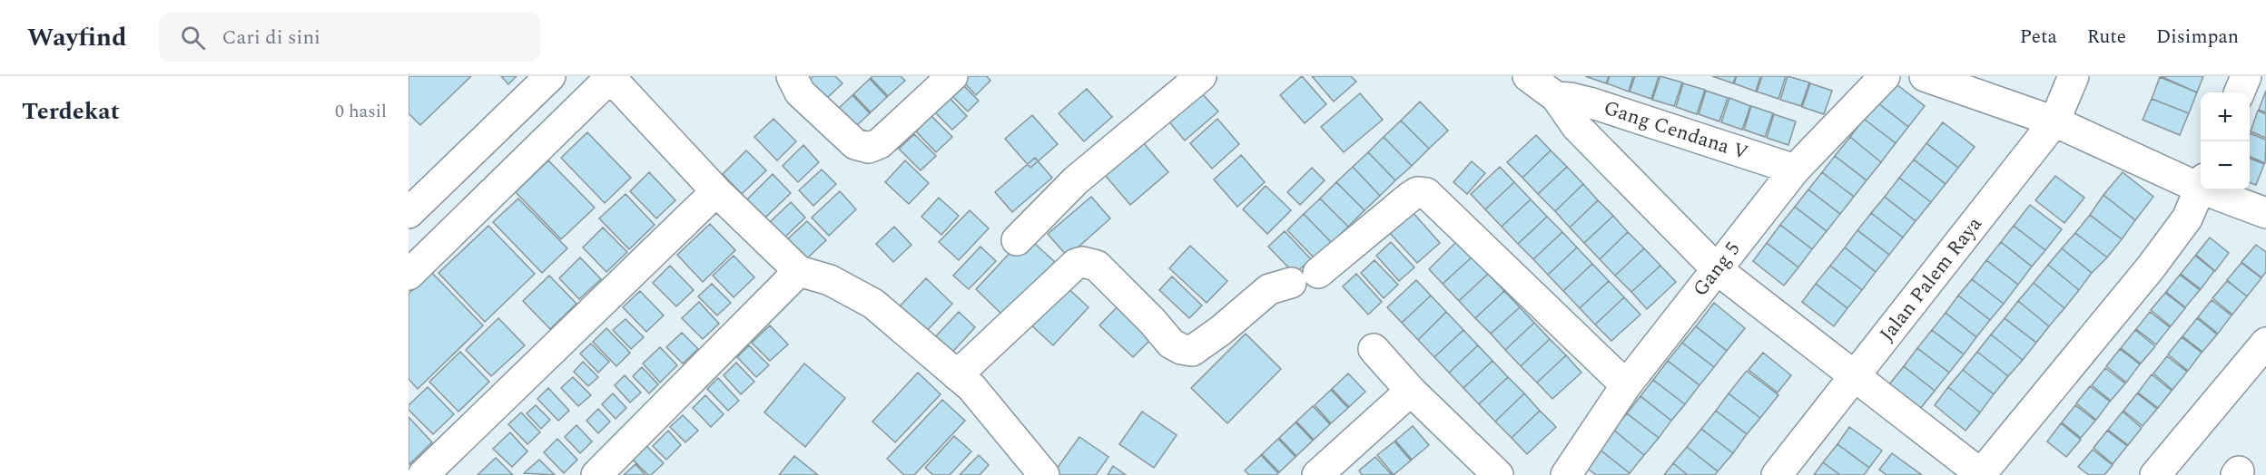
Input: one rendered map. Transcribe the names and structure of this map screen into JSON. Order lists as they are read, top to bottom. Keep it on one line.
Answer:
{"streets":{"street":["Gang Cendana V","Gang 5","Jalan Palem Raya"]},"crossings":[["Gang Cendana V","Gang 5"],["Gang Cendana V","Jalan Palem Raya"]],"page":{"header":"Wayfind","search":"Cari di sini","nav":["Peta","Rute","Disimpan"],"heading":["Terdekat","0 hasil"],"map_buttons":["+","−"]}}
